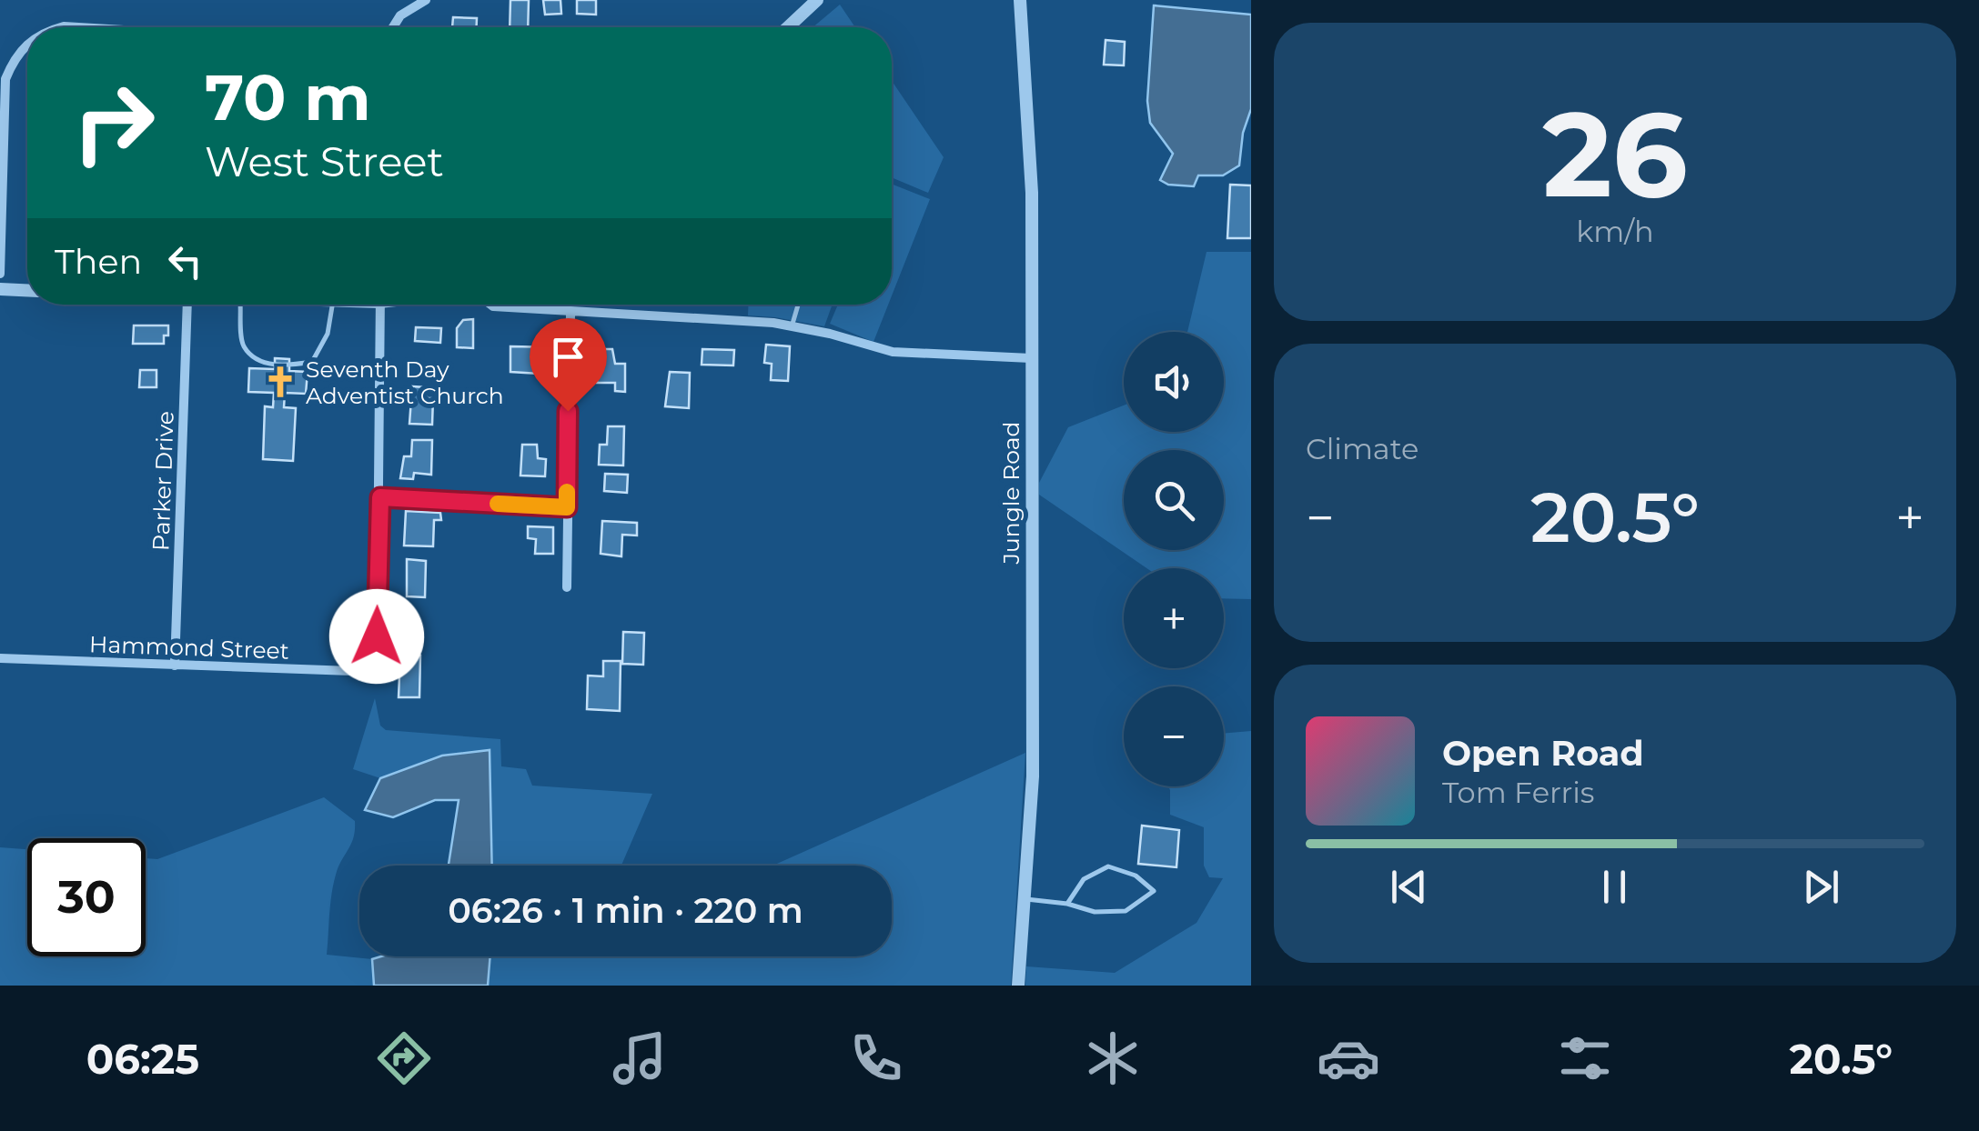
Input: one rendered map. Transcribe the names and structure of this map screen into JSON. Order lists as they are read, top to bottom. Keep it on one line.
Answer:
{"streets":{"street":["Parker Drive","Jungle Road","Hammond Street"]},"crossings":[["Parker Drive","Hammond Street"]],"places":{"church":["Seventh Day Adventist Church"]},"page":{"tile":[["26","km/h"],"Climate"],"turn":["70 m","West Street"],"then":"Then","map_buttons":["+","−"],"heat":["−","20.5°","+"],"song":["Open Road","Tom Ferris"],"limit":"30","trip":"06:26 · 1 min · 220 m","tabs":["06:25","20.5°"]}}
